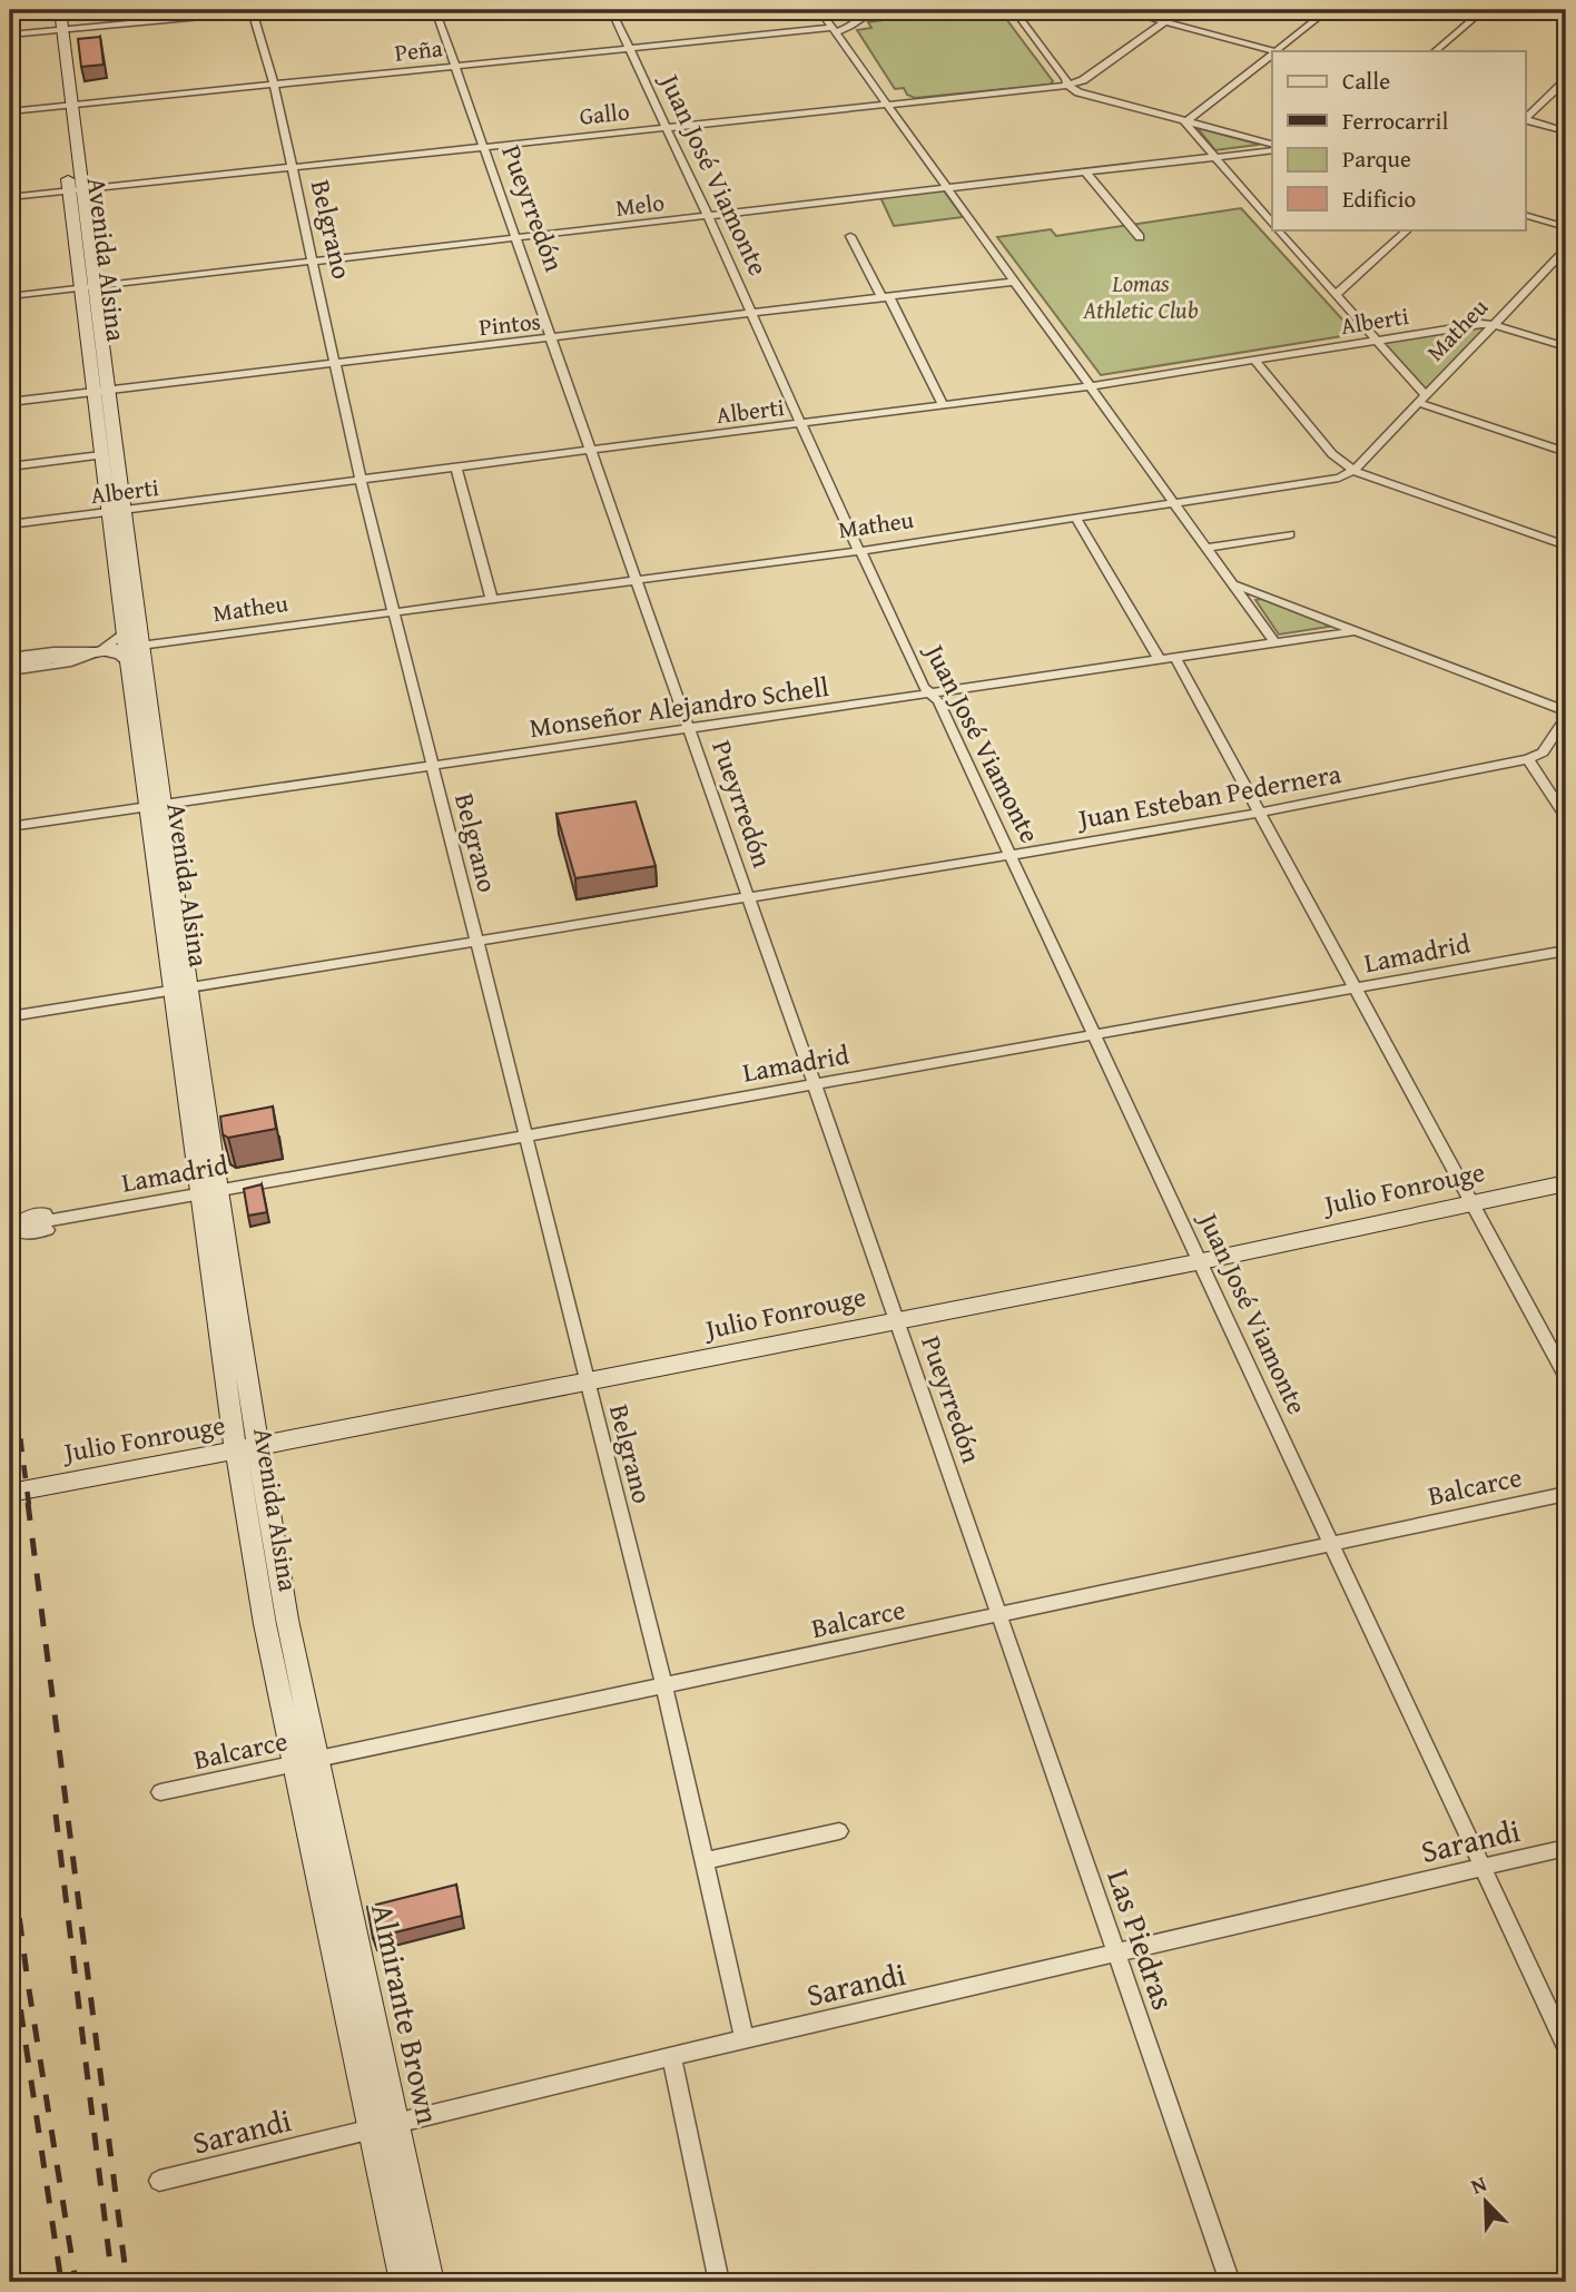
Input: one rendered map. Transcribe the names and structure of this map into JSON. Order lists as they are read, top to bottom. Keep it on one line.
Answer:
{"streets":{"main road":["Avenida Alsina","Matheu","Julio Fonrouge","Almirante Brown"],"street":["Peña","Gallo","Juan José Viamonte","Melo","Pueyrredón","Belgrano","Alberti","Pintos","Monseñor Alejandro Schell","Juan Esteban Pedernera","Lamadrid","Balcarce","Sarandi","Las Piedras"]},"crossings":[["Peña","Juan José Viamonte"],["Peña","Pueyrredón"],["Peña","Belgrano"],["Peña","Avenida Alsina"],["Gallo","Juan José Viamonte"],["Gallo","Pueyrredón"],["Gallo","Belgrano"],["Gallo","Avenida Alsina"],["Juan José Viamonte","Melo"],["Juan José Viamonte","Alberti"],["Juan José Viamonte","Pintos"],["Juan José Viamonte","Matheu"],["Juan José Viamonte","Monseñor Alejandro Schell"],["Juan José Viamonte","Juan Esteban Pedernera"],["Juan José Viamonte","Lamadrid"],["Juan José Viamonte","Julio Fonrouge"],["Juan José Viamonte","Balcarce"],["Juan José Viamonte","Sarandi"],["Melo","Pueyrredón"],["Melo","Belgrano"],["Melo","Avenida Alsina"],["Pueyrredón","Alberti"],["Pueyrredón","Pintos"],["Pueyrredón","Matheu"],["Pueyrredón","Monseñor Alejandro Schell"],["Pueyrredón","Juan Esteban Pedernera"],["Pueyrredón","Lamadrid"],["Pueyrredón","Julio Fonrouge"],["Pueyrredón","Balcarce"],["Pueyrredón","Las Piedras"],["Belgrano","Alberti"],["Belgrano","Pintos"],["Belgrano","Matheu"],["Belgrano","Monseñor Alejandro Schell"],["Belgrano","Juan Esteban Pedernera"],["Belgrano","Lamadrid"],["Belgrano","Julio Fonrouge"],["Belgrano","Balcarce"],["Avenida Alsina","Alberti"],["Avenida Alsina","Pintos"],["Avenida Alsina","Matheu"],["Avenida Alsina","Monseñor Alejandro Schell"],["Avenida Alsina","Juan Esteban Pedernera"],["Avenida Alsina","Lamadrid"],["Avenida Alsina","Julio Fonrouge"],["Avenida Alsina","Balcarce"],["Avenida Alsina","Almirante Brown"],["Alberti","Matheu"],["Balcarce","Las Piedras"],["Balcarce","Almirante Brown"],["Sarandi","Las Piedras"],["Sarandi","Almirante Brown"]],"parks":["Lomas Athletic Club"],"legend":["Calle","Ferrocarril","Parque","Edificio"],"north":"top left"}
